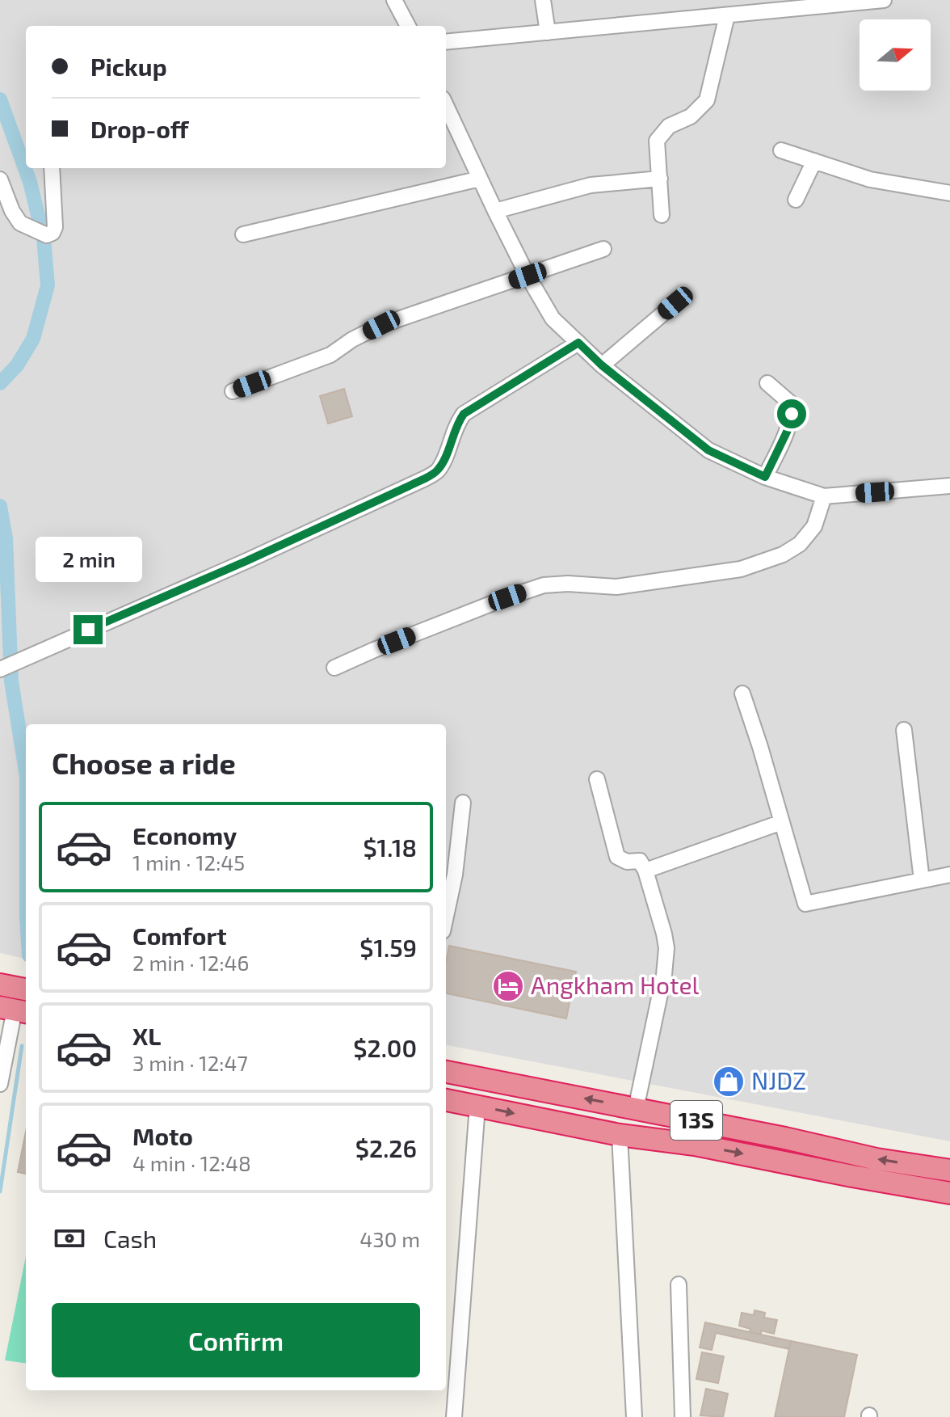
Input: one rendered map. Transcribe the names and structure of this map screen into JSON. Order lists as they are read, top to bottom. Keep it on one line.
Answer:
{"streets":{"highway":["13S"]},"places":{"hotel":["Angkham Hotel"],"shop":["NJDZ"]},"north":"right","page":{"banner":["Pickup","Drop-off"],"bubble":"2 min","heading":"Choose a ride","list":[{"name":"Economy","note":"1 min · 12:45","value":"$1.18"},{"name":"Comfort","note":"2 min · 12:46","value":"$1.59"},{"name":"XL","note":"3 min · 12:47","value":"$2.00"},{"name":"Moto","note":"4 min · 12:48","value":"$2.26"}],"pay":["Cash","430 m"],"buttons":"Confirm"}}
